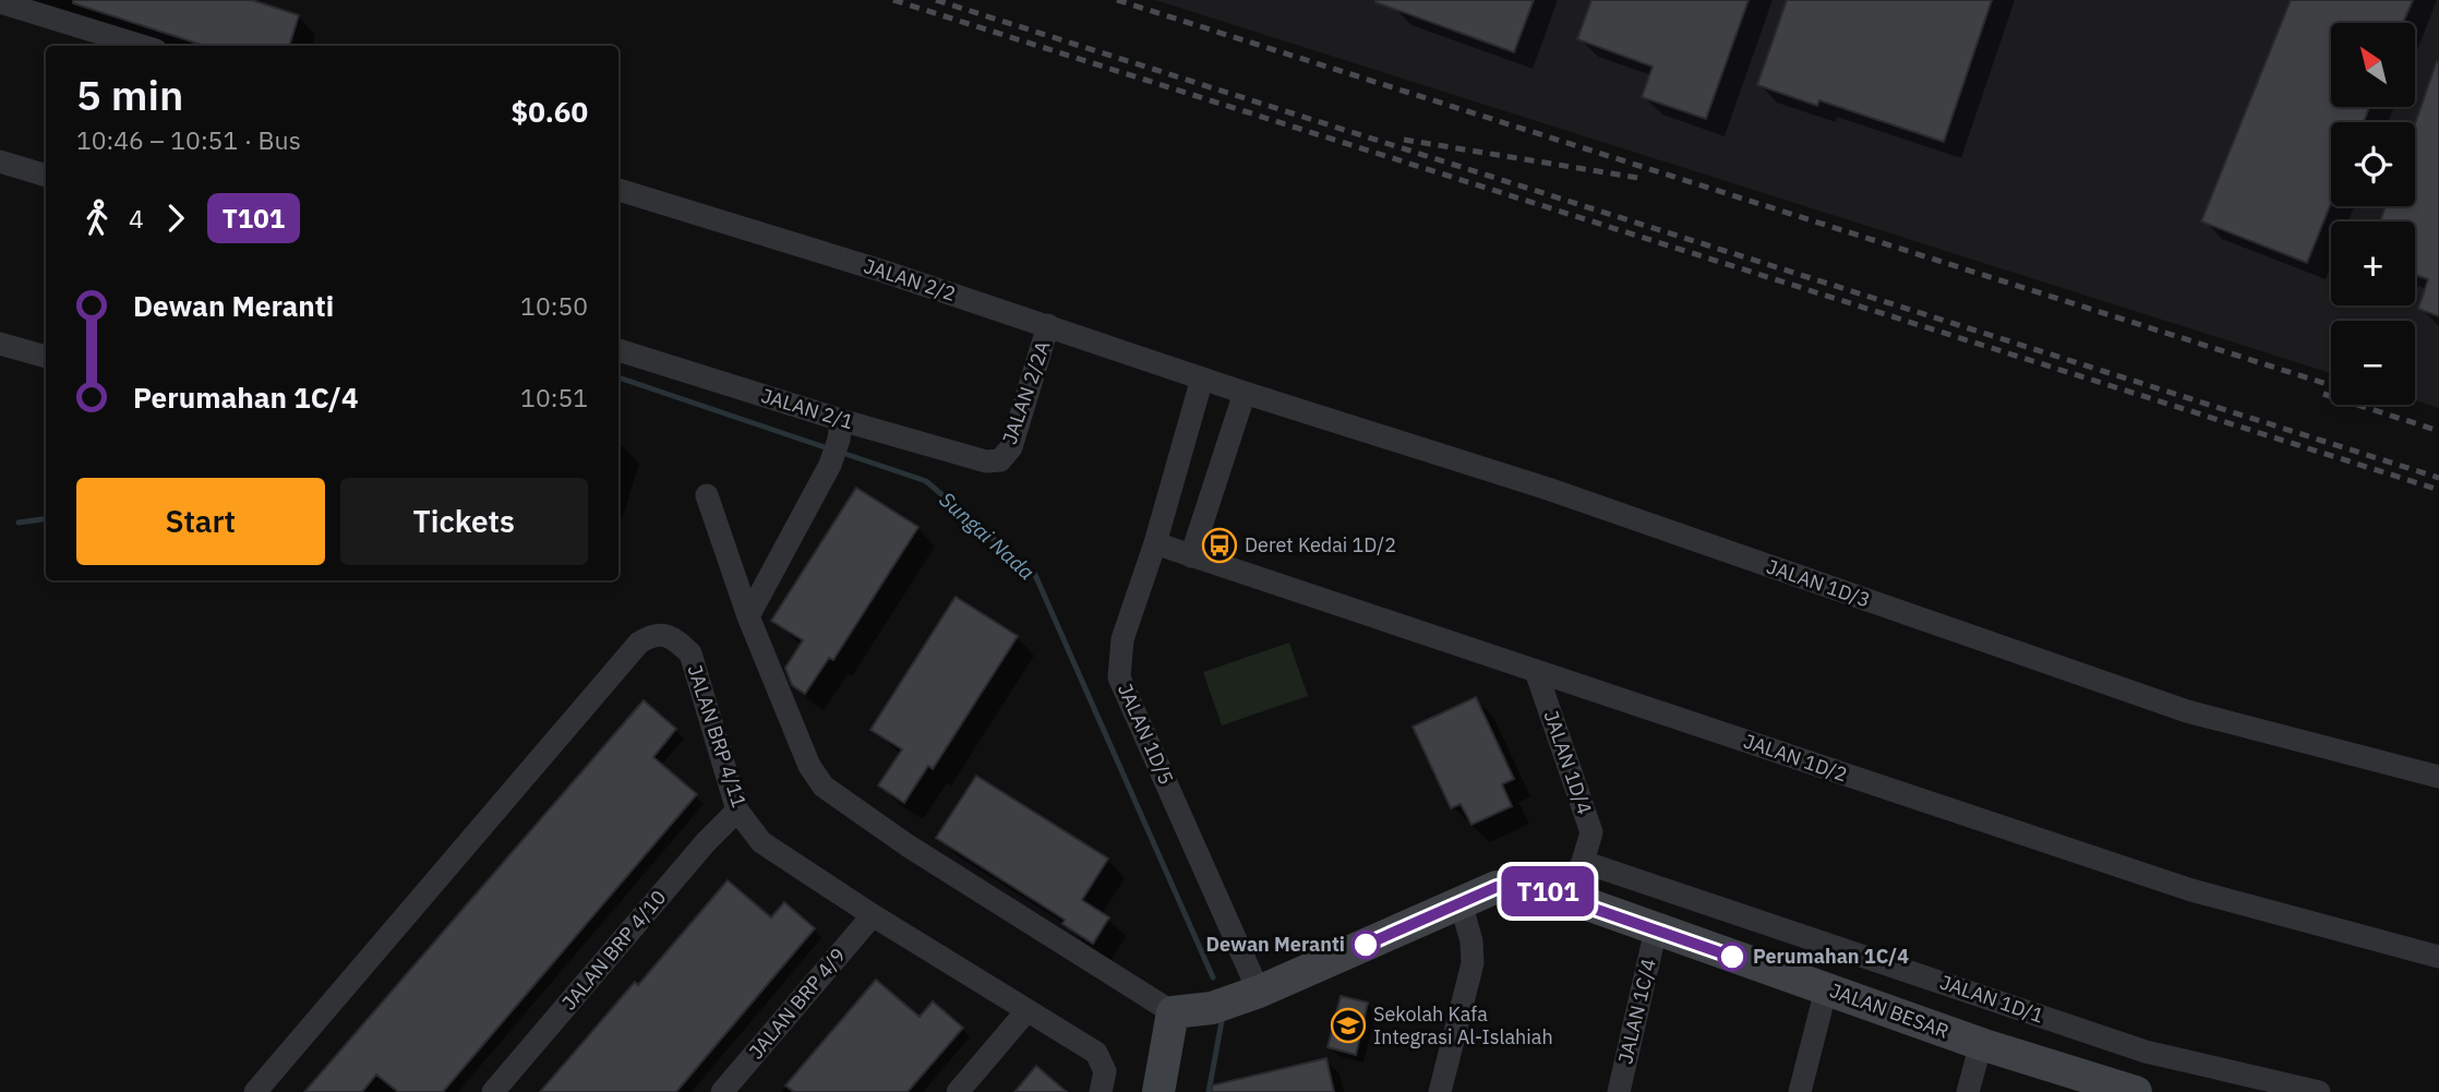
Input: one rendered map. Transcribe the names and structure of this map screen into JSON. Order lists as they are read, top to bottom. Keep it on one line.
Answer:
{"streets":{"street":["JALAN 2/2","JALAN 2/2A","JALAN 2/1","JALAN 1D/3","JALAN 1D/5","JALAN BRP 4/11","JALAN 1D/2","JALAN 1D/4","JALAN BRP 4/10","JALAN 1D/1","JALAN BRP 4/9","JALAN 1C/4","JALAN BESAR"]},"crossings":[["JALAN 2/2","JALAN 2/2A"],["JALAN 2/2","JALAN 1D/3"],["JALAN 2/2","JALAN 1D/5"],["JALAN 2/2A","JALAN 2/1"],["JALAN 1D/3","JALAN 1D/5"],["JALAN 1D/5","JALAN 1D/2"],["JALAN 1D/5","JALAN BESAR"],["JALAN BRP 4/11","JALAN BRP 4/10"],["JALAN BRP 4/11","JALAN BRP 4/9"],["JALAN 1D/2","JALAN 1D/4"],["JALAN 1D/4","JALAN 1D/1"],["JALAN 1D/4","JALAN BESAR"],["JALAN 1C/4","JALAN BESAR"]],"water":["Sungai Nada"],"places":{"bus stop":["Deret Kedai 1D/2"],"other":["Dewan Meranti","Perumahan 1C/4"],"school or university":["Sekolah Kafa Integrasi Al-Islahiah"]},"lines":["bus line T101"],"north":"top left","page":{"on_map":"T101","map_buttons":["+","−"],"heading":["5 min","10:46 – 10:51 · Bus","$0.60"],"legs":["4","T101"],"list":[{"name":"Dewan Meranti","value":"10:50"},{"name":"Perumahan 1C/4","value":"10:51"}],"buttons":["Start","Tickets"]}}
